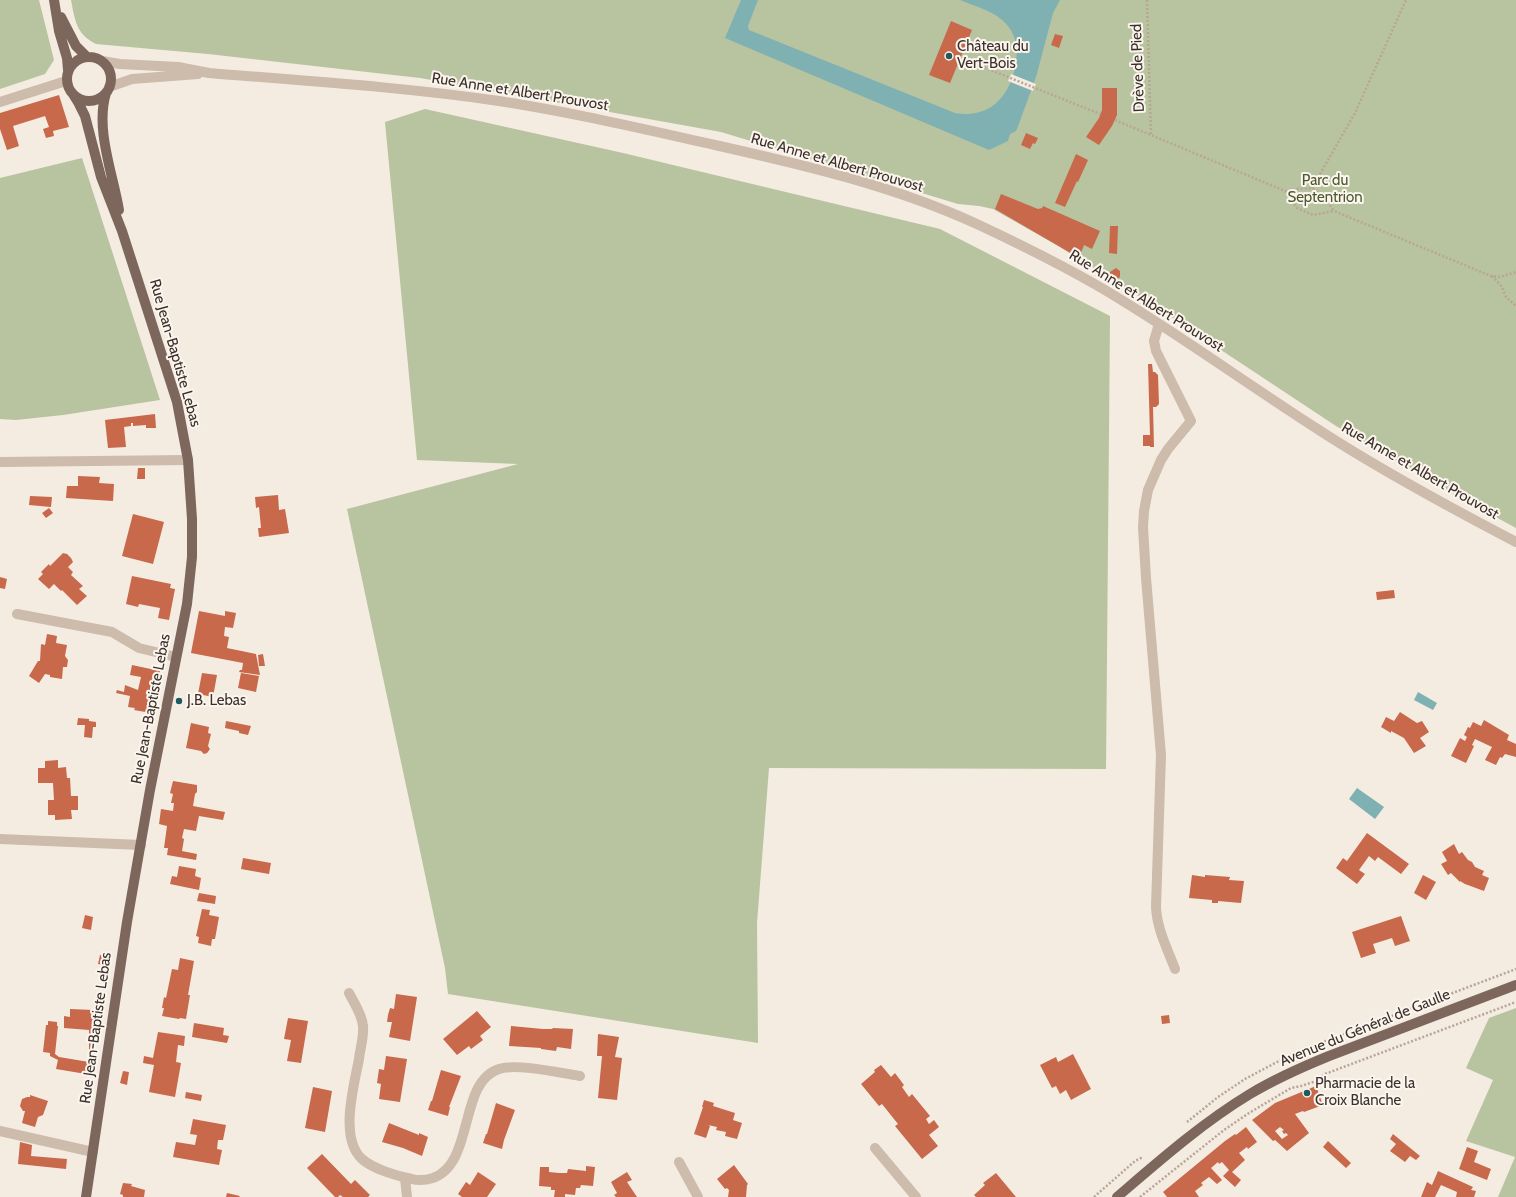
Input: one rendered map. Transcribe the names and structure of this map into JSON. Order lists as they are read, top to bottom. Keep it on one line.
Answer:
{"streets":{"main road":["Rue Jean-Baptiste Lebas","Avenue du Général de Gaulle"],"street":["Rue Anne et Albert Prouvost"],"path":["Drève de Pied"]},"crossings":[["Rue Anne et Albert Prouvost","Rue Jean-Baptiste Lebas"]],"parks":["Parc du Septentrion"],"places":["Château du Vert-Bois","J.B. Lebas","Pharmacie de la Croix Blanche"]}
